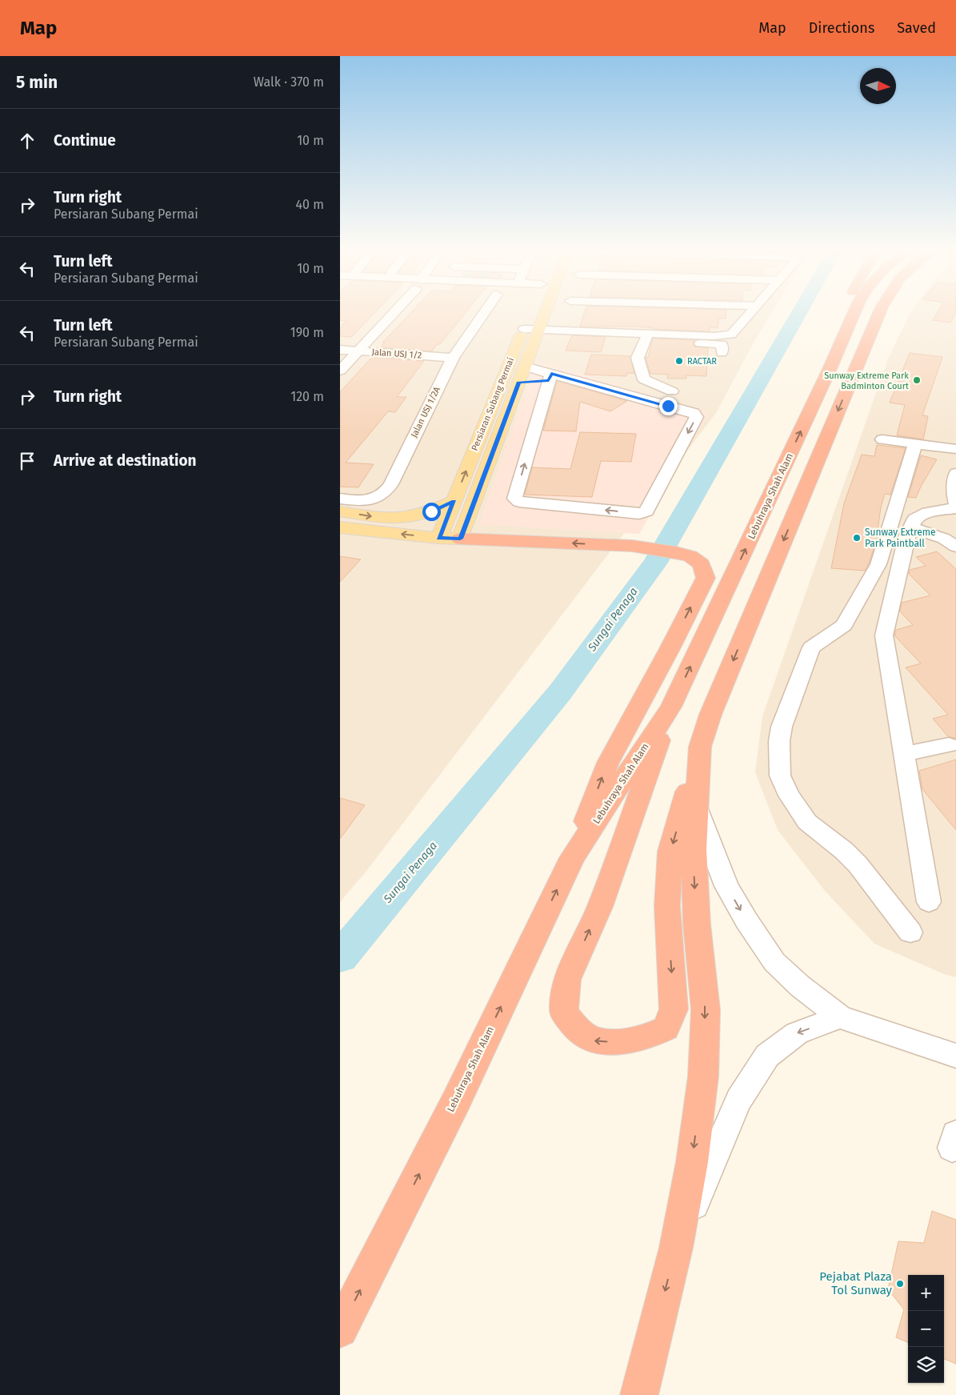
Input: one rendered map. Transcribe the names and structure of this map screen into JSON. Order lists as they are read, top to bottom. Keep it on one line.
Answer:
{"streets":{"highway":["Lebuhraya Shah Alam"],"main road":["Persiaran Subang Permai"],"street":["Jalan USJ 1/2","Jalan USJ 1/2A"]},"crossings":[["Jalan USJ 1/2","Jalan USJ 1/2A"]],"water":["Sungai Penaga"],"places":["RACTAR","Sunway Extreme Park Badminton Court","Sunway Extreme Park Paintball","Pejabat Plaza Tol Sunway"],"north":"right","page":{"header":"Map","nav":["Map","Directions","Saved"],"heading":["5 min","Walk · 370 m"],"list":[["Continue","10 m"],["Turn right","Persiaran Subang Permai","40 m"],["Turn left","Persiaran Subang Permai","10 m"],["Turn left","Persiaran Subang Permai","190 m"],["Turn right","120 m"],"Arrive at destination"],"map_buttons":["+","−"]}}
